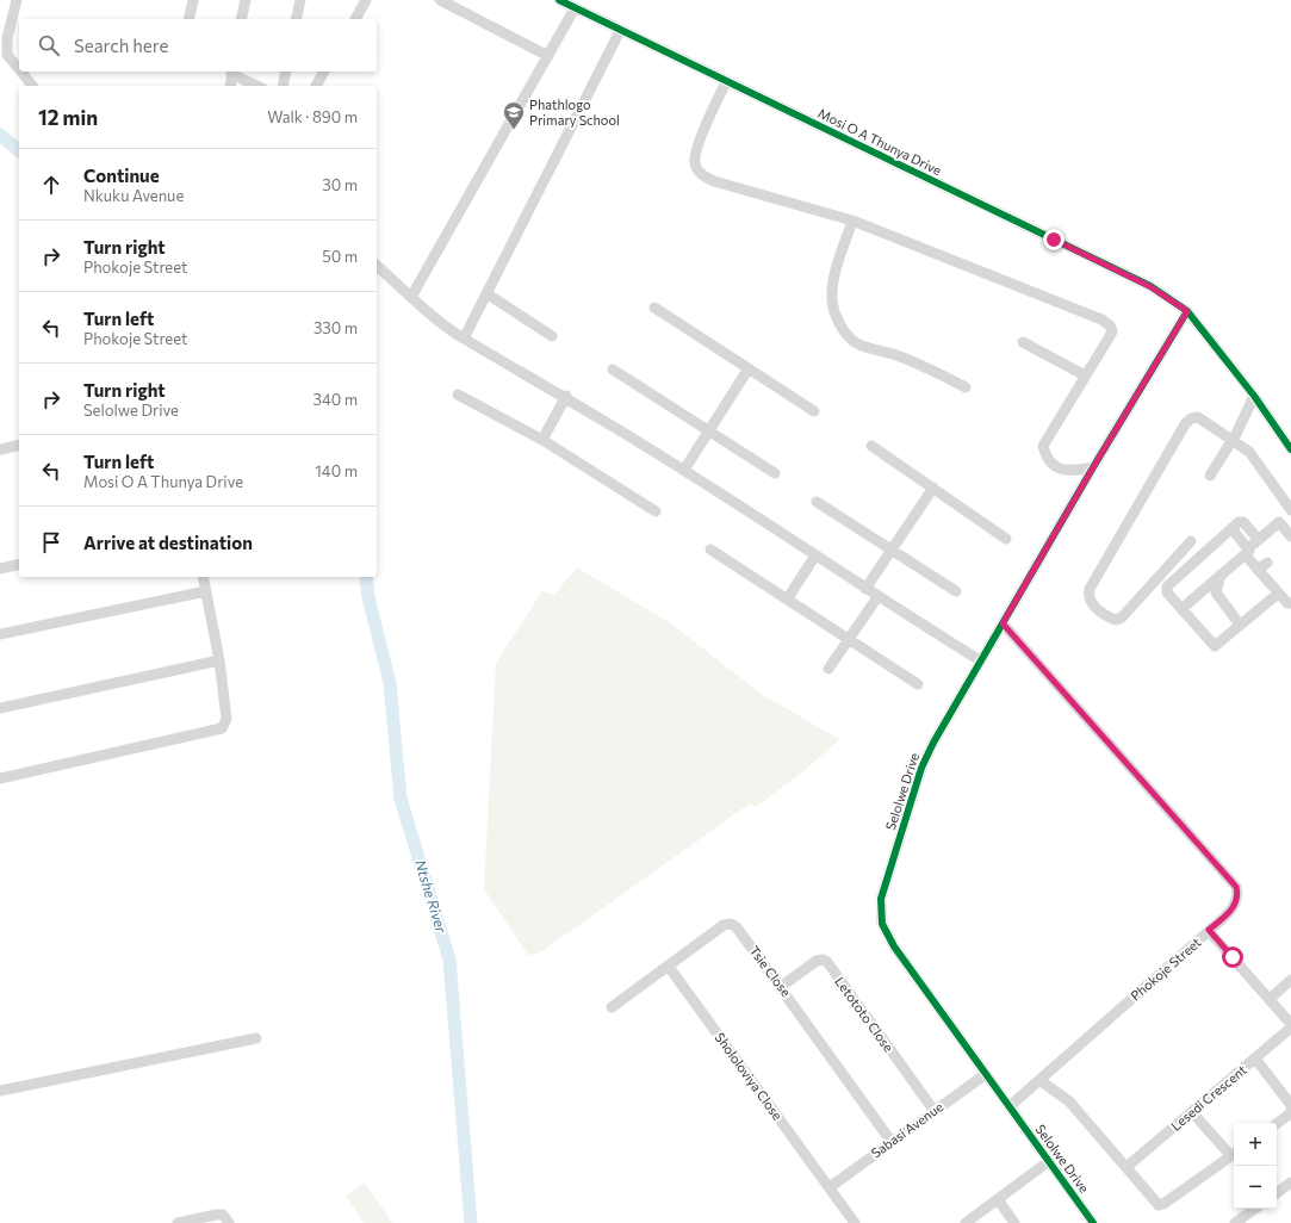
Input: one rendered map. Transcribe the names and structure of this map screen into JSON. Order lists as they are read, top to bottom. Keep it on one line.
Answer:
{"streets":{"street":["Mosi O A Thunya Drive","Selolwe Drive","Phokoje Street","Tsie Close","Letototo Close","Shololoviya Close","Lesedi Crescent","Sabasi Avenue"]},"crossings":[["Mosi O A Thunya Drive","Selolwe Drive"],["Selolwe Drive","Phokoje Street"],["Selolwe Drive","Sabasi Avenue"],["Tsie Close","Letototo Close"],["Tsie Close","Shololoviya Close"],["Tsie Close","Sabasi Avenue"],["Letototo Close","Sabasi Avenue"],["Shololoviya Close","Sabasi Avenue"]],"water":["Ntshe River"],"places":{"school or university":["Phathlogo Primary School"]},"page":{"search":"Search here","heading":["12 min","Walk · 890 m"],"list":[["Continue","Nkuku Avenue","30 m"],["Turn right","Phokoje Street","50 m"],["Turn left","Phokoje Street","330 m"],["Turn right","Selolwe Drive","340 m"],["Turn left","Mosi O A Thunya Drive","140 m"],"Arrive at destination"],"map_buttons":["+","−"]}}
